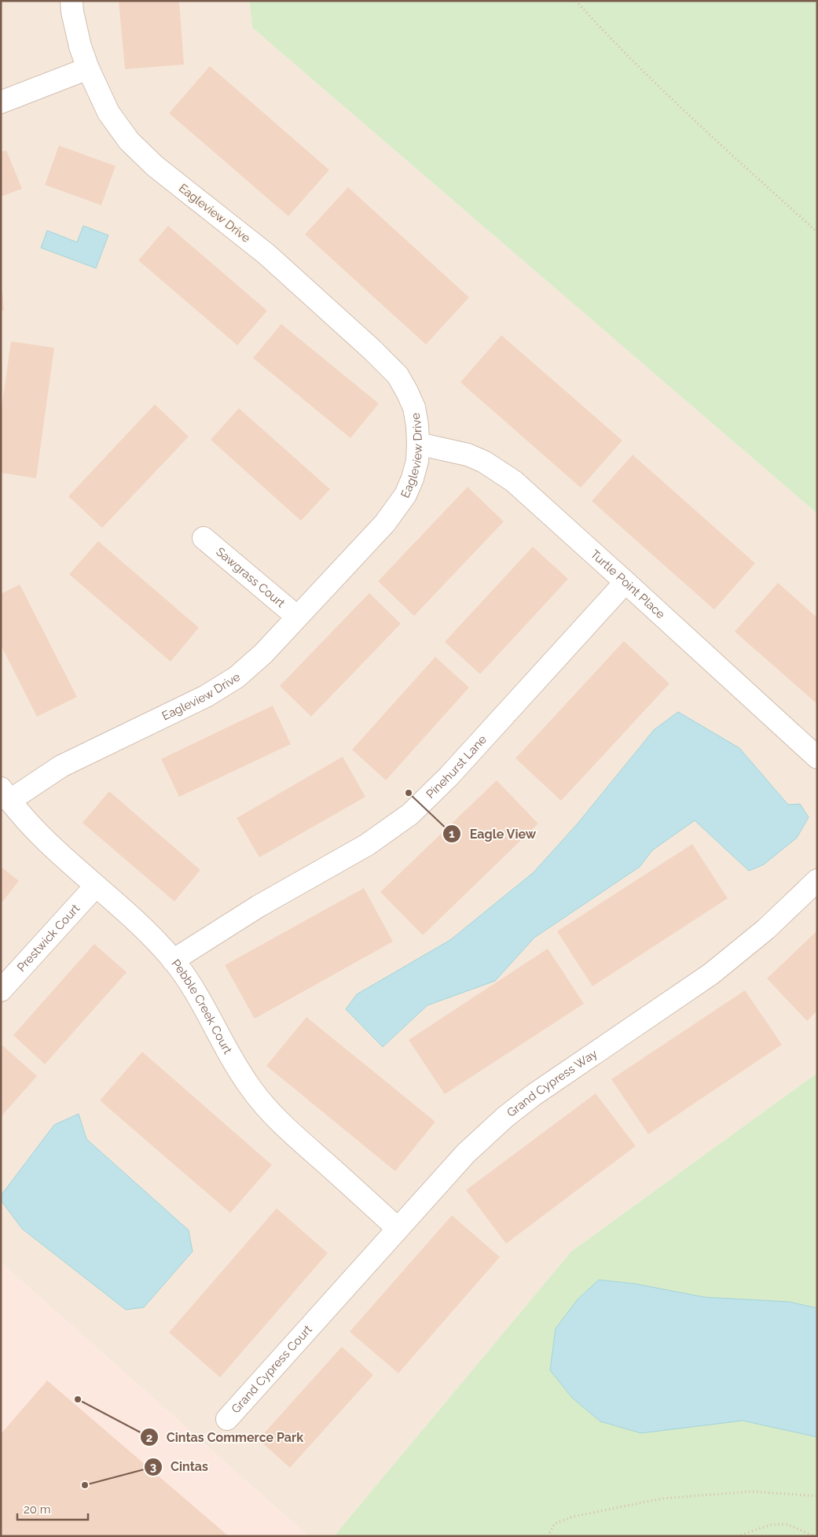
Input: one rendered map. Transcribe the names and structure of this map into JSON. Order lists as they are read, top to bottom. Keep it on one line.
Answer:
{"streets":{"street":["Eagleview Drive","Sawgrass Court","Turtle Point Place","Pinehurst Lane","Prestwick Court","Pebble Creek Court","Grand Cypress Way","Grand Cypress Court"]},"crossings":[["Eagleview Drive","Sawgrass Court"],["Eagleview Drive","Turtle Point Place"],["Eagleview Drive","Pebble Creek Court"],["Turtle Point Place","Pinehurst Lane"],["Pinehurst Lane","Pebble Creek Court"],["Prestwick Court","Pebble Creek Court"],["Pebble Creek Court","Grand Cypress Way"],["Grand Cypress Way","Grand Cypress Court"]],"places":["Eagle View","Cintas Commerce Park","Cintas"],"scale_bar":"20 m"}
